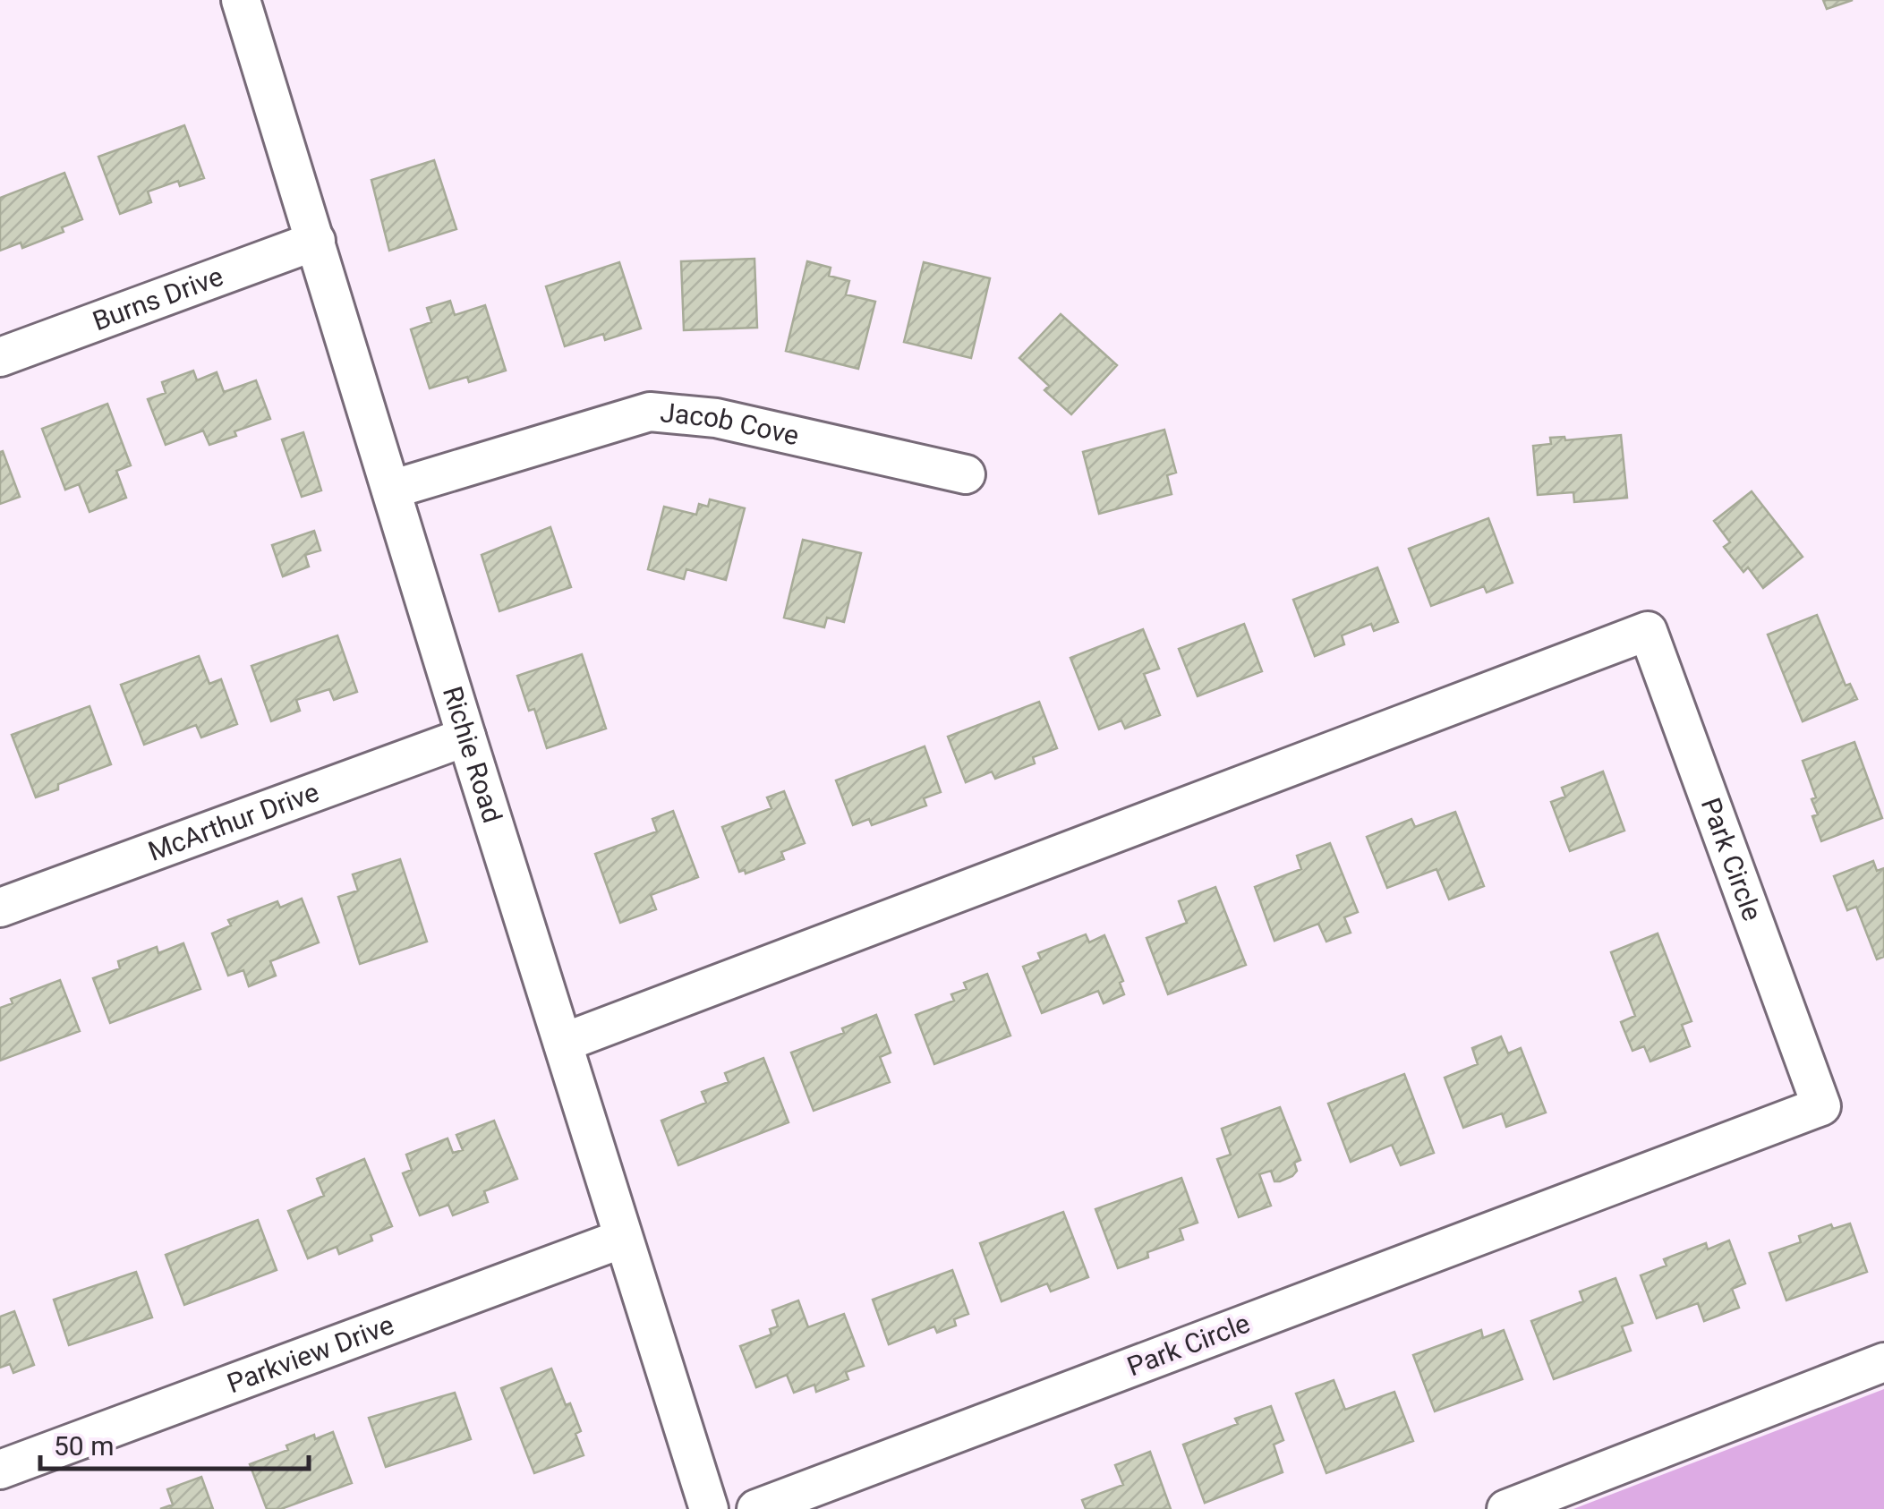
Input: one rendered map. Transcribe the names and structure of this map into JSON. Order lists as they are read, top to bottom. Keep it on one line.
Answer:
{"streets":{"street":["Burns Drive","Jacob Cove","Richie Road","McArthur Drive","Park Circle","Parkview Drive"]},"crossings":[["Burns Drive","Richie Road"],["Jacob Cove","Richie Road"],["Richie Road","McArthur Drive"],["Richie Road","Park Circle"],["Richie Road","Parkview Drive"]],"scale_bar":"50 m"}
